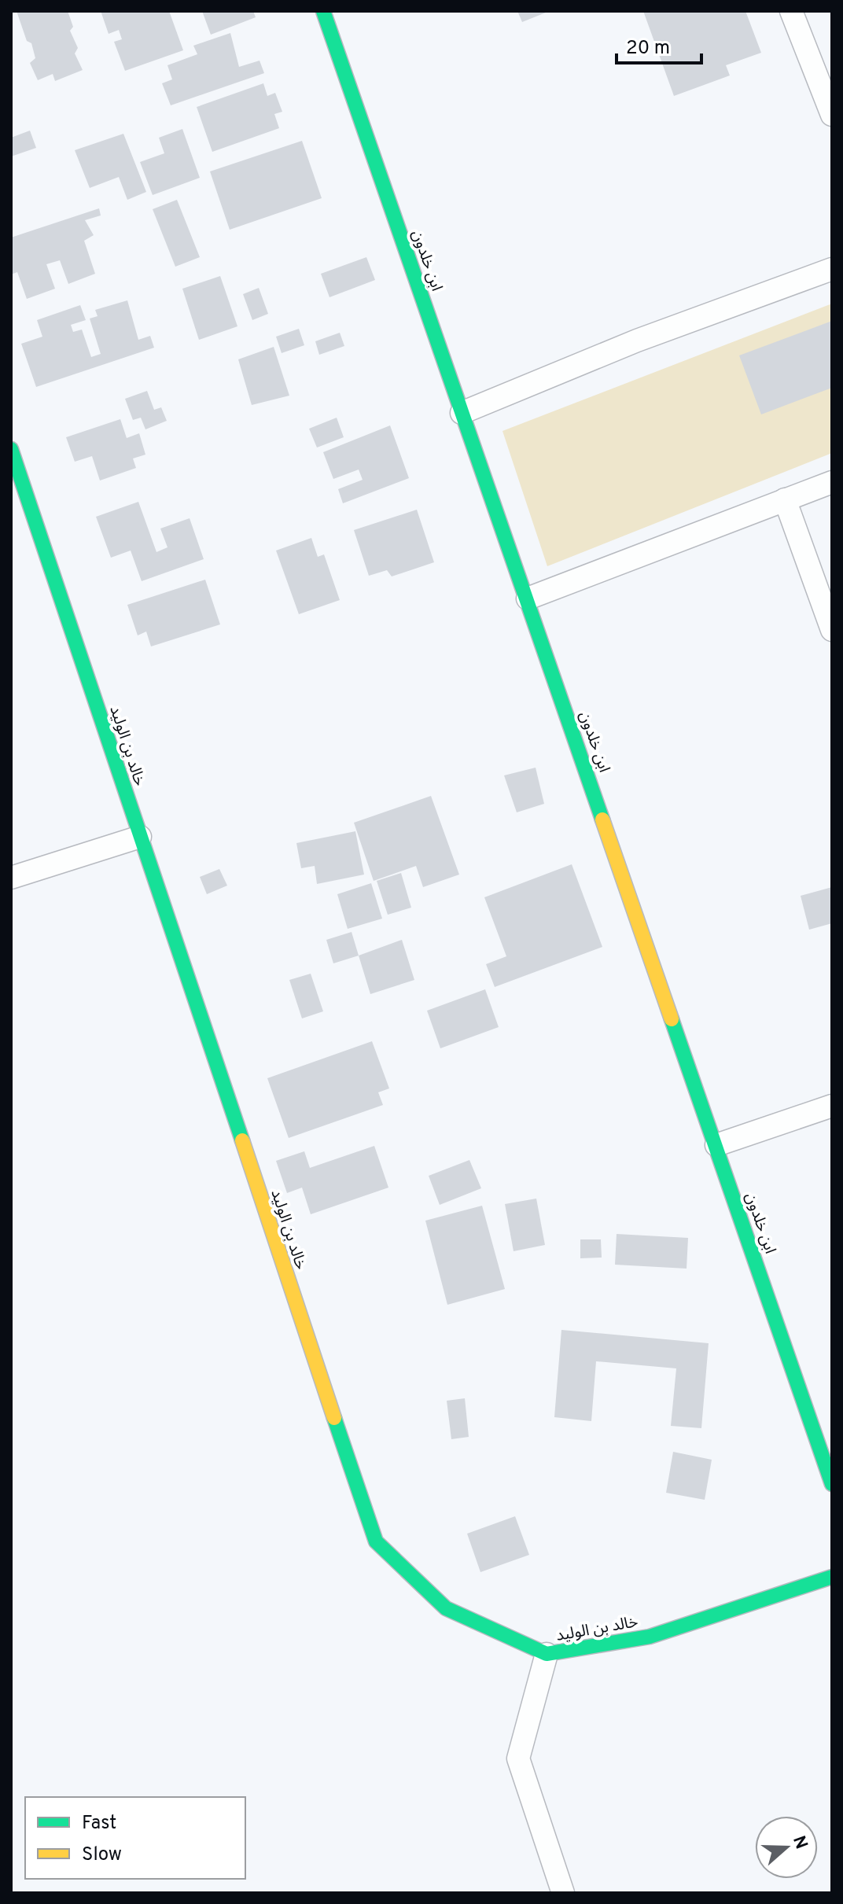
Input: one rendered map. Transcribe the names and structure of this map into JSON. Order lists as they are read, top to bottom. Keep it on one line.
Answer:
{"streets":{"street":["ابن خلدون","خالد بن الوليد"]},"legend":["Fast","Slow"],"scale_bar":"20 m","north":"right"}
